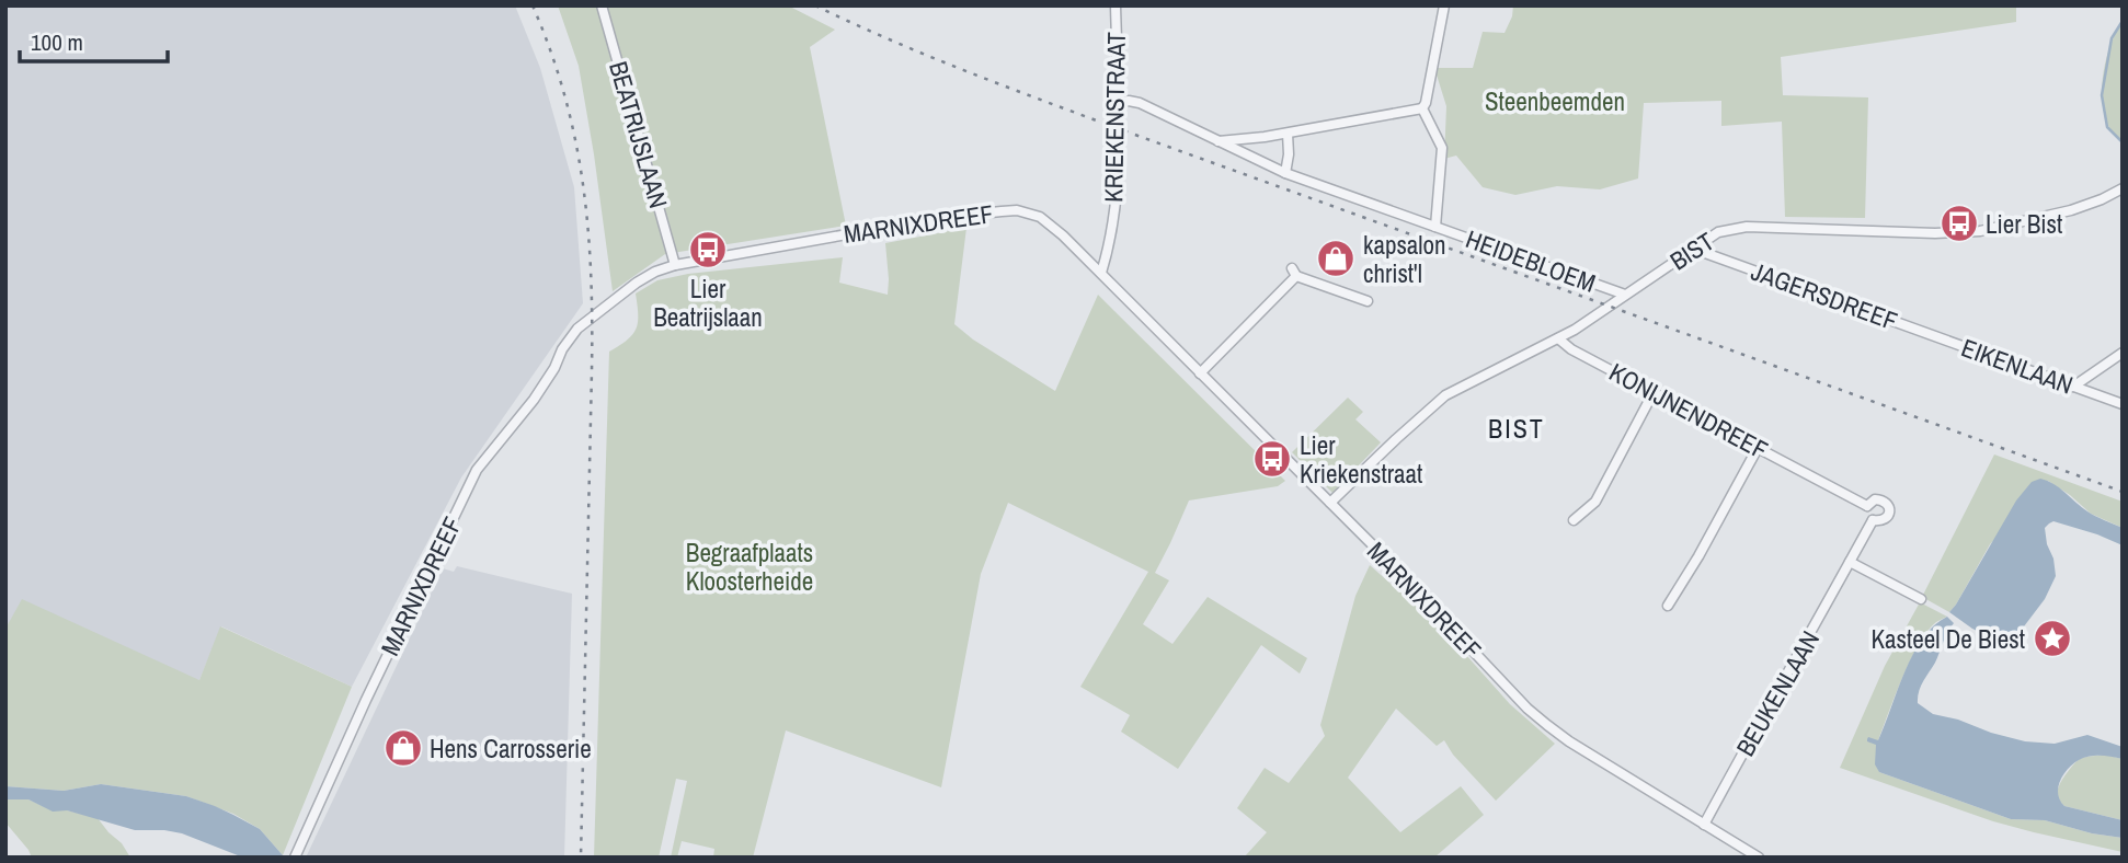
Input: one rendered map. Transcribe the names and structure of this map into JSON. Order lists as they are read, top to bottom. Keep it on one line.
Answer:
{"streets":{"street":["KRIEKENSTRAAT","BEATRIJSLAAN","MARNIXDREEF","BIST","HEIDEBLOEM","JAGERSDREEF","EIKENLAAN","KONIJNENDREEF","BEUKENLAAN"]},"crossings":[["KRIEKENSTRAAT","MARNIXDREEF"],["KRIEKENSTRAAT","HEIDEBLOEM"],["BEATRIJSLAAN","MARNIXDREEF"],["MARNIXDREEF","BIST"],["MARNIXDREEF","BEUKENLAAN"],["BIST","HEIDEBLOEM"],["BIST","JAGERSDREEF"],["BIST","KONIJNENDREEF"],["JAGERSDREEF","EIKENLAAN"],["KONIJNENDREEF","BEUKENLAAN"]],"districts":["BIST"],"parks":["Steenbeemden","Begraafplaats Kloosterheide"],"places":{"bus stop":["Lier Bist","Lier Beatrijslaan","Lier Kriekenstraat"],"shop":["kapsalon christ'l","Hens Carrosserie"],"place":["Kasteel De Biest"]},"scale_bar":"100 m"}
